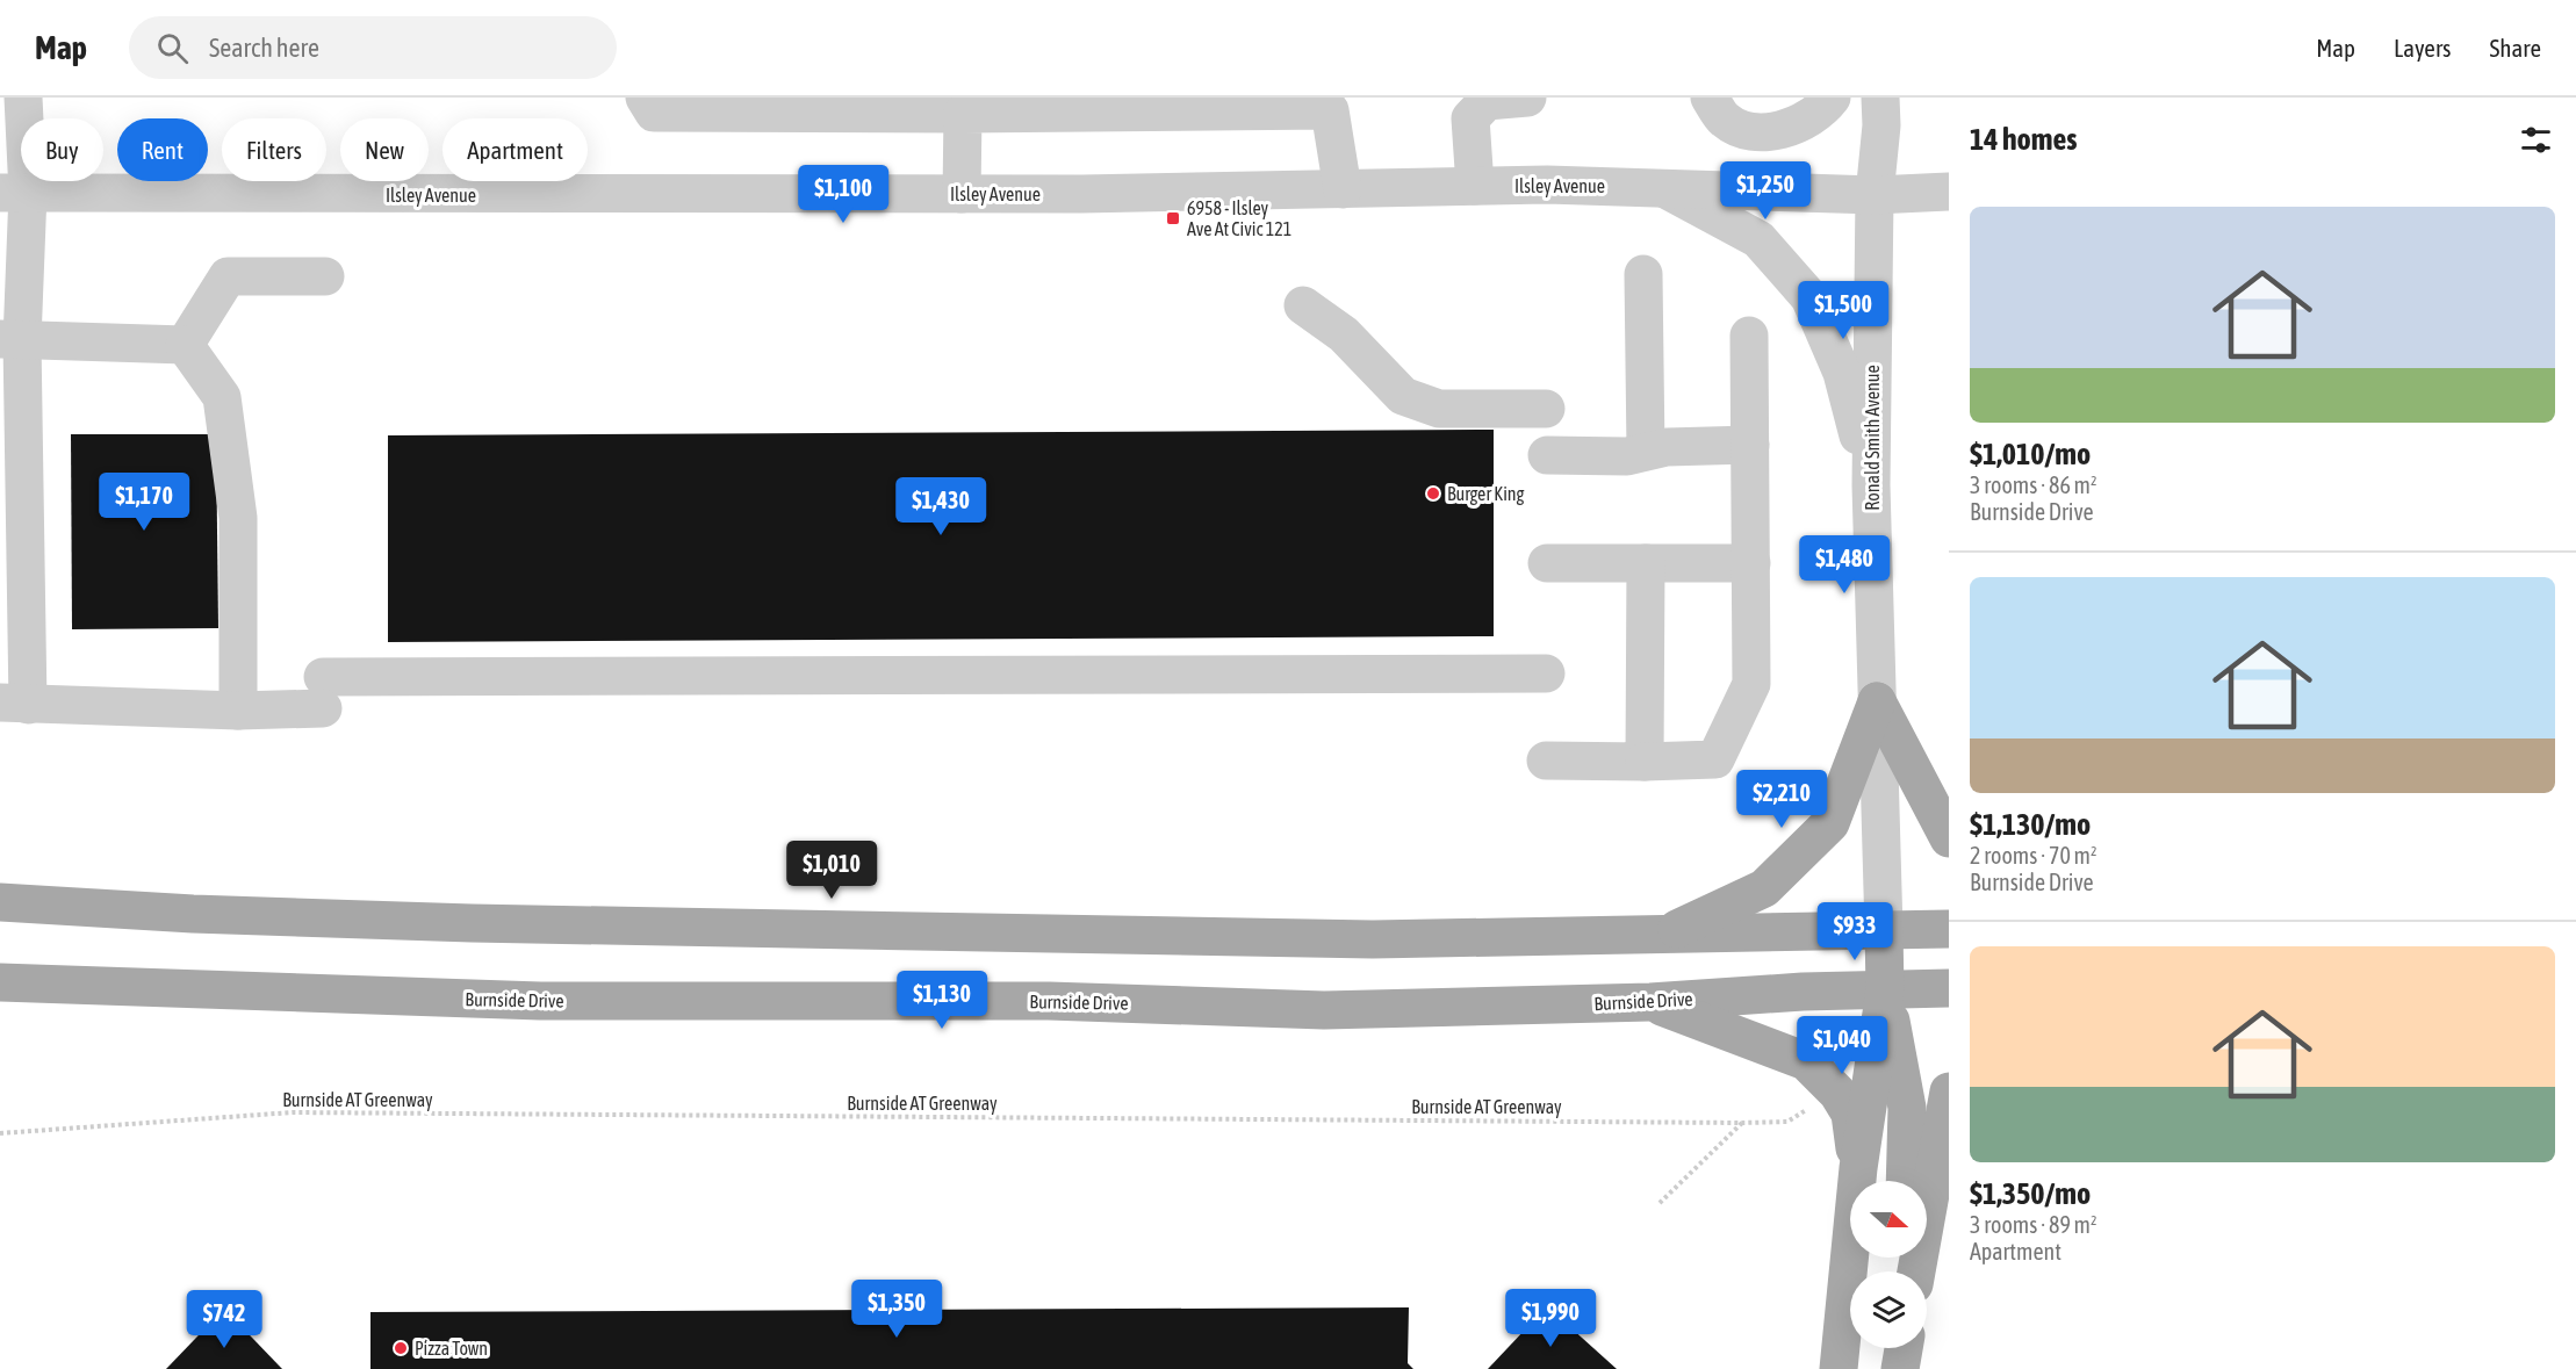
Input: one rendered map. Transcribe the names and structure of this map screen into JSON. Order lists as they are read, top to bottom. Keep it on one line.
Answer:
{"streets":{"main road":["Burnside Drive"],"street":["Ilsley Avenue","Ronald Smith Avenue"],"path":["Burnside AT Greenway"]},"crossings":[["Ilsley Avenue","Ronald Smith Avenue"]],"places":{"transit":["6958 - Ilsley Ave At Civic 121"],"other":["Burger King","Pizza Town"]},"north":"right","page":{"header":"Map","search":"Search here","nav":["Map","Layers","Share"],"heading":"14 homes","chip":["Buy","Rent","Filters","New","Apartment"],"price":["$1,250","$1,100","$1,500","$1,170","$1,430","$1,480","$2,210","$1,010","$933","$1,130","$1,040","$1,350","$1,990","$742"],"list":[{"name":"$1,010/mo","note":"3 rooms · 86 m² · Burnside Drive"},{"name":"$1,130/mo","note":"2 rooms · 70 m² · Burnside Drive"},{"name":"$1,350/mo","note":"3 rooms · 89 m² · Apartment"}]}}
